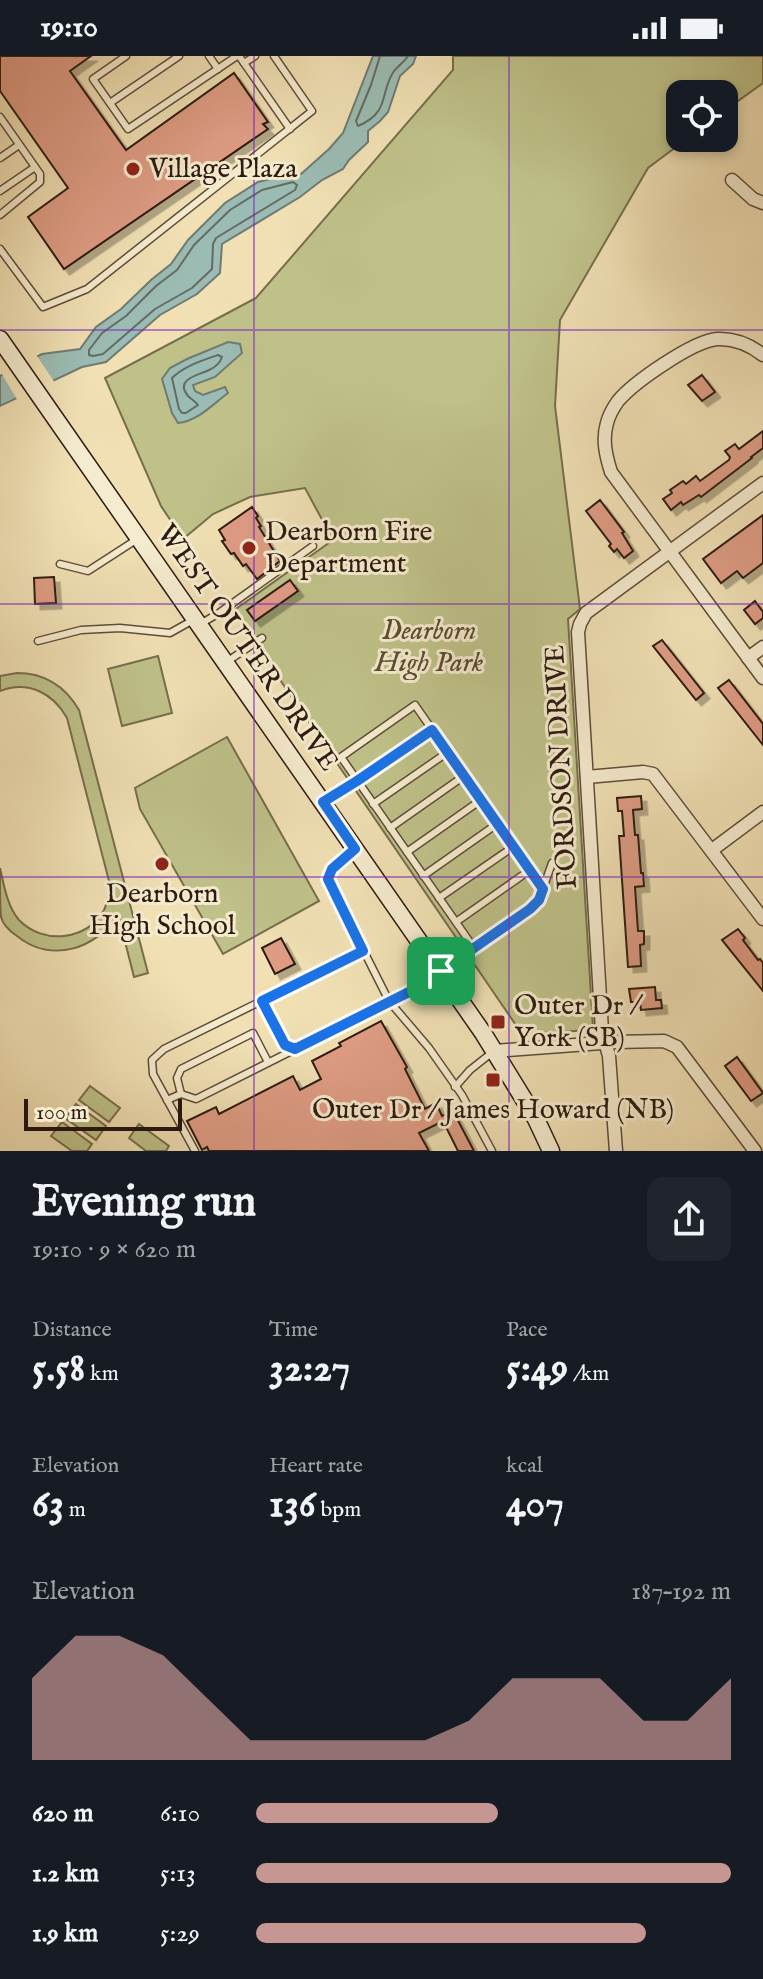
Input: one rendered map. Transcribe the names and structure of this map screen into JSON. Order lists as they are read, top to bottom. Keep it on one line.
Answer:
{"streets":{"main road":["WEST OUTER DRIVE"],"street":["FORDSON DRIVE"]},"parks":["Dearborn High Park"],"places":{"other":["Village Plaza","Dearborn Fire Department","Dearborn High School"],"transit":["Outer Dr / York (SB)","Outer Dr / James Howard (NB)"]},"scale_bar":"100 m","page":{"status":"19:10","scale":"100 m","heading":["Evening run","19:10 · 9 × 620 m"],"stats":[["Distance","5.58 km"],["Time","32:27"],["Pace","5:49 /km"],["Elevation","63 m"],["Heart rate","136 bpm"],["kcal","407"]],"chart":["Elevation","187–192 m"],"list":[{"name":"620 m","note":"6:10"},{"name":"1.2 km","note":"5:13"},{"name":"1.9 km","note":"5:29"}]}}
